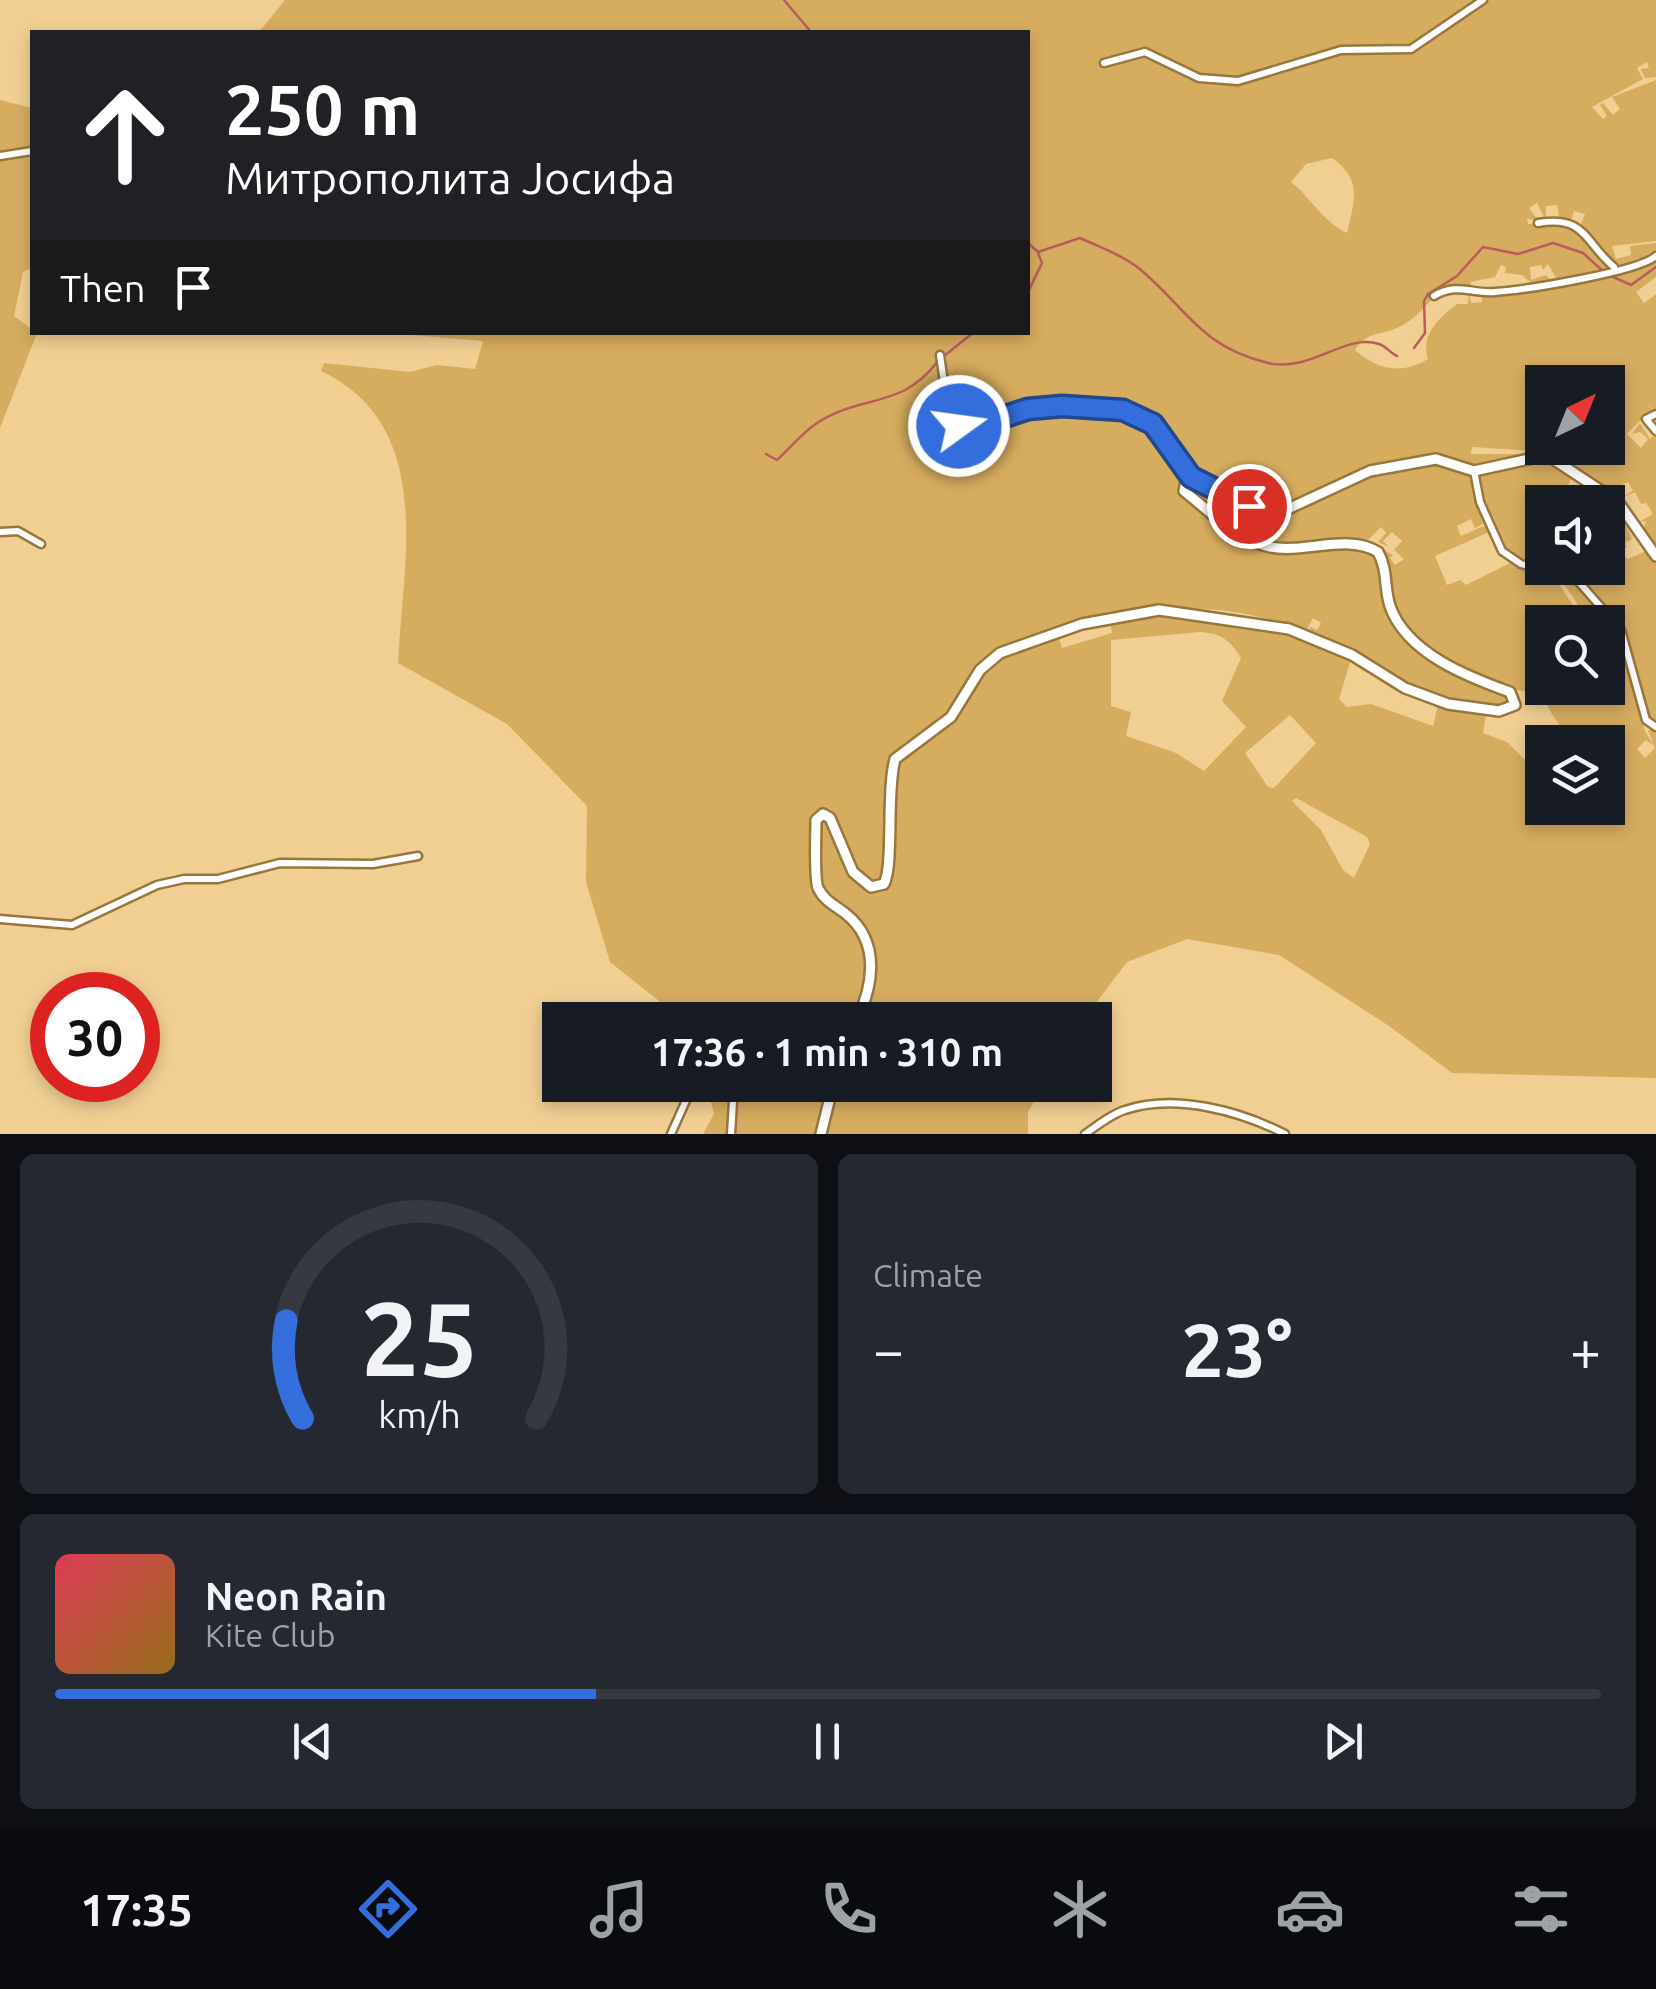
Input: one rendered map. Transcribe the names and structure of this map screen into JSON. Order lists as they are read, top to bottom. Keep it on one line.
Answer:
{"north":"top right","page":{"turn":["250 m","Митрополита Јосифа"],"then":"Then","limit":"30","trip":"17:36 · 1 min · 310 m","tile":"Climate","heat":["−","23°","+"],"song":["Neon Rain","Kite Club"],"tabs":"17:35","gauge":["25","km/h"]}}
